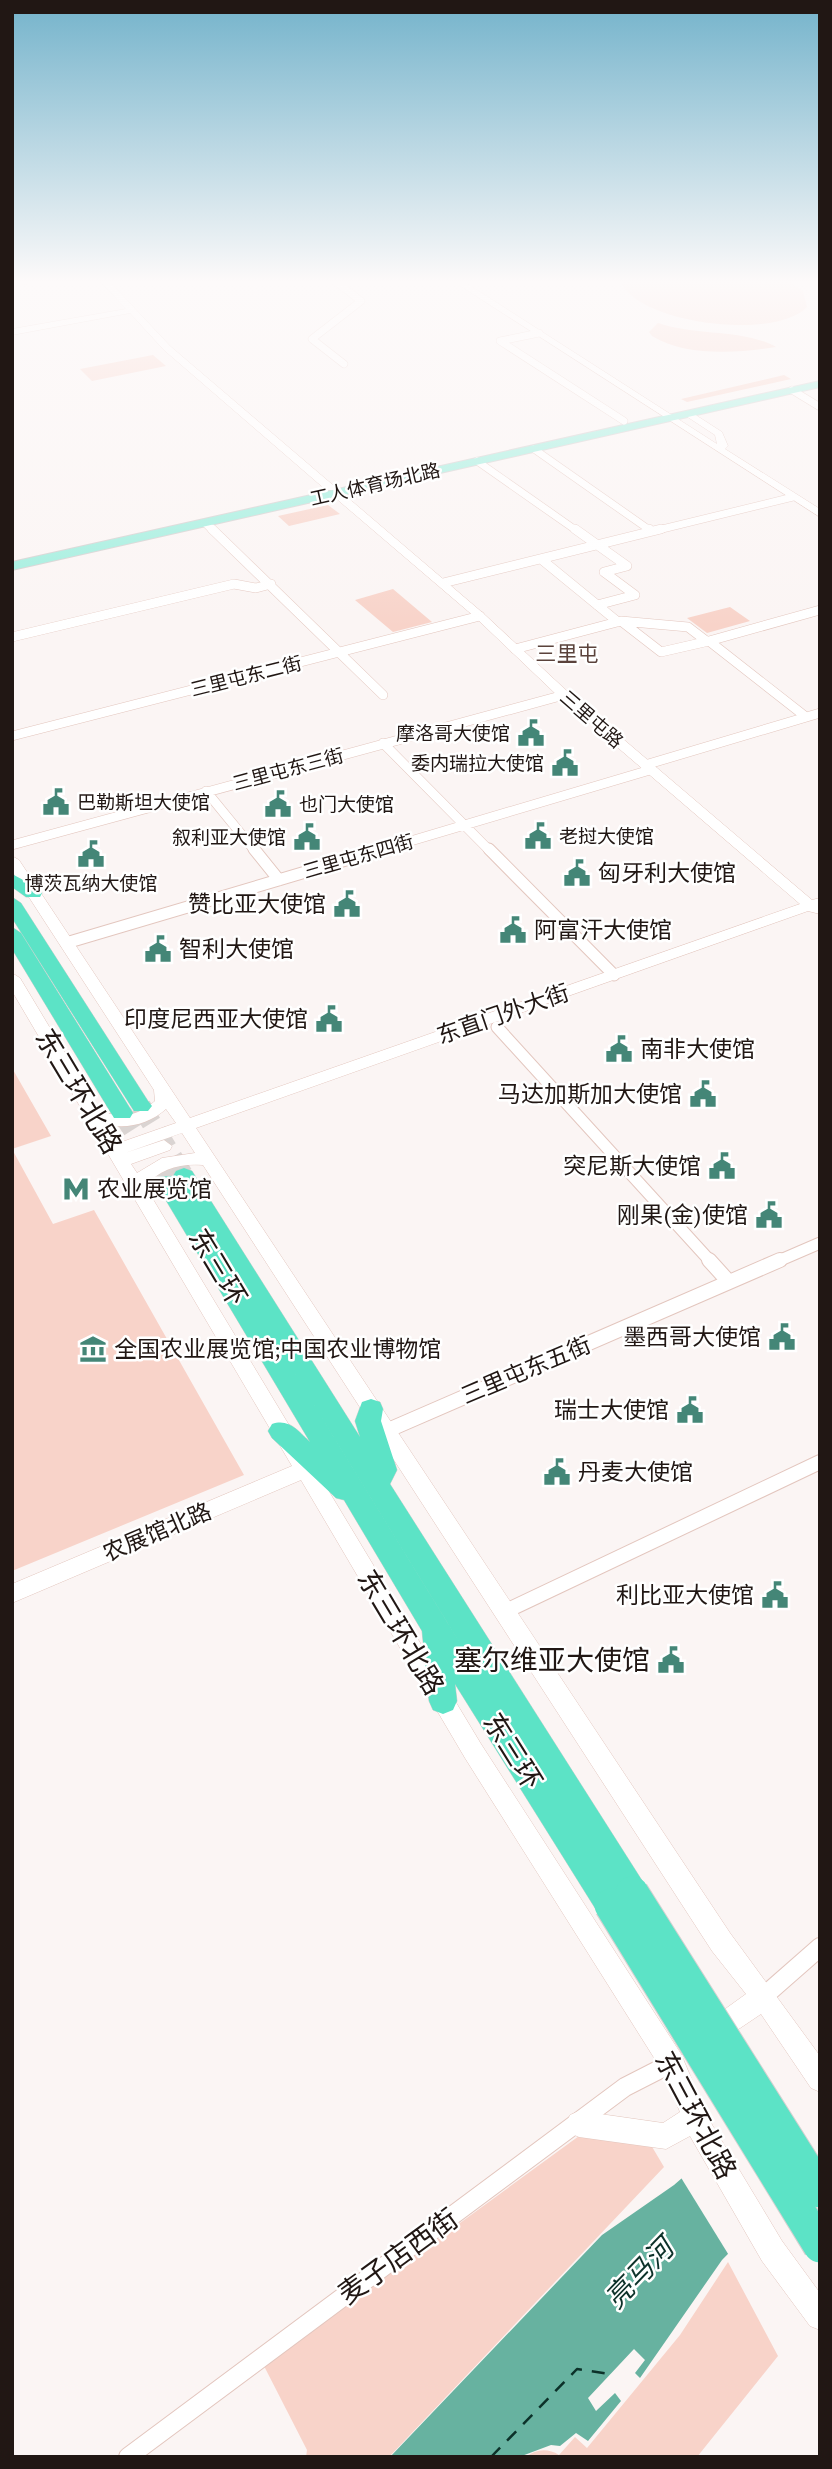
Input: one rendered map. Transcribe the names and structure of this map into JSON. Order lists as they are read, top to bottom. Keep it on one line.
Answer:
{"streets":{"highway":["东三环"],"main road":["工人体育场北路"],"street":["三里屯东二街","三里屯路","三里屯东三街","三里屯东四街","东直门外大街","东三环北路","三里屯东五街","农展馆北路","麦子店西街"]},"crossings":[["工人体育场北路","三里屯路"],["三里屯东二街","三里屯路"],["三里屯路","三里屯东三街"],["三里屯路","三里屯东四街"],["三里屯路","东直门外大街"],["东三环北路","农展馆北路"],["东三环北路","麦子店西街"]],"districts":["三里屯"],"water":["亮马河"],"places":{"public building":["摩洛哥大使馆","委内瑞拉大使馆","巴勒斯坦大使馆","也门大使馆","老挝大使馆","叙利亚大使馆","博茨瓦纳大使馆","匈牙利大使馆","赞比亚大使馆","阿富汗大使馆","智利大使馆","印度尼西亚大使馆","南非大使馆","马达加斯加大使馆","突尼斯大使馆","刚果(金)使馆","墨西哥大使馆","瑞士大使馆","丹麦大使馆","利比亚大使馆","塞尔维亚大使馆"],"metro station":["农业展览馆"],"museum":["全国农业展览馆;中国农业博物馆"]}}
